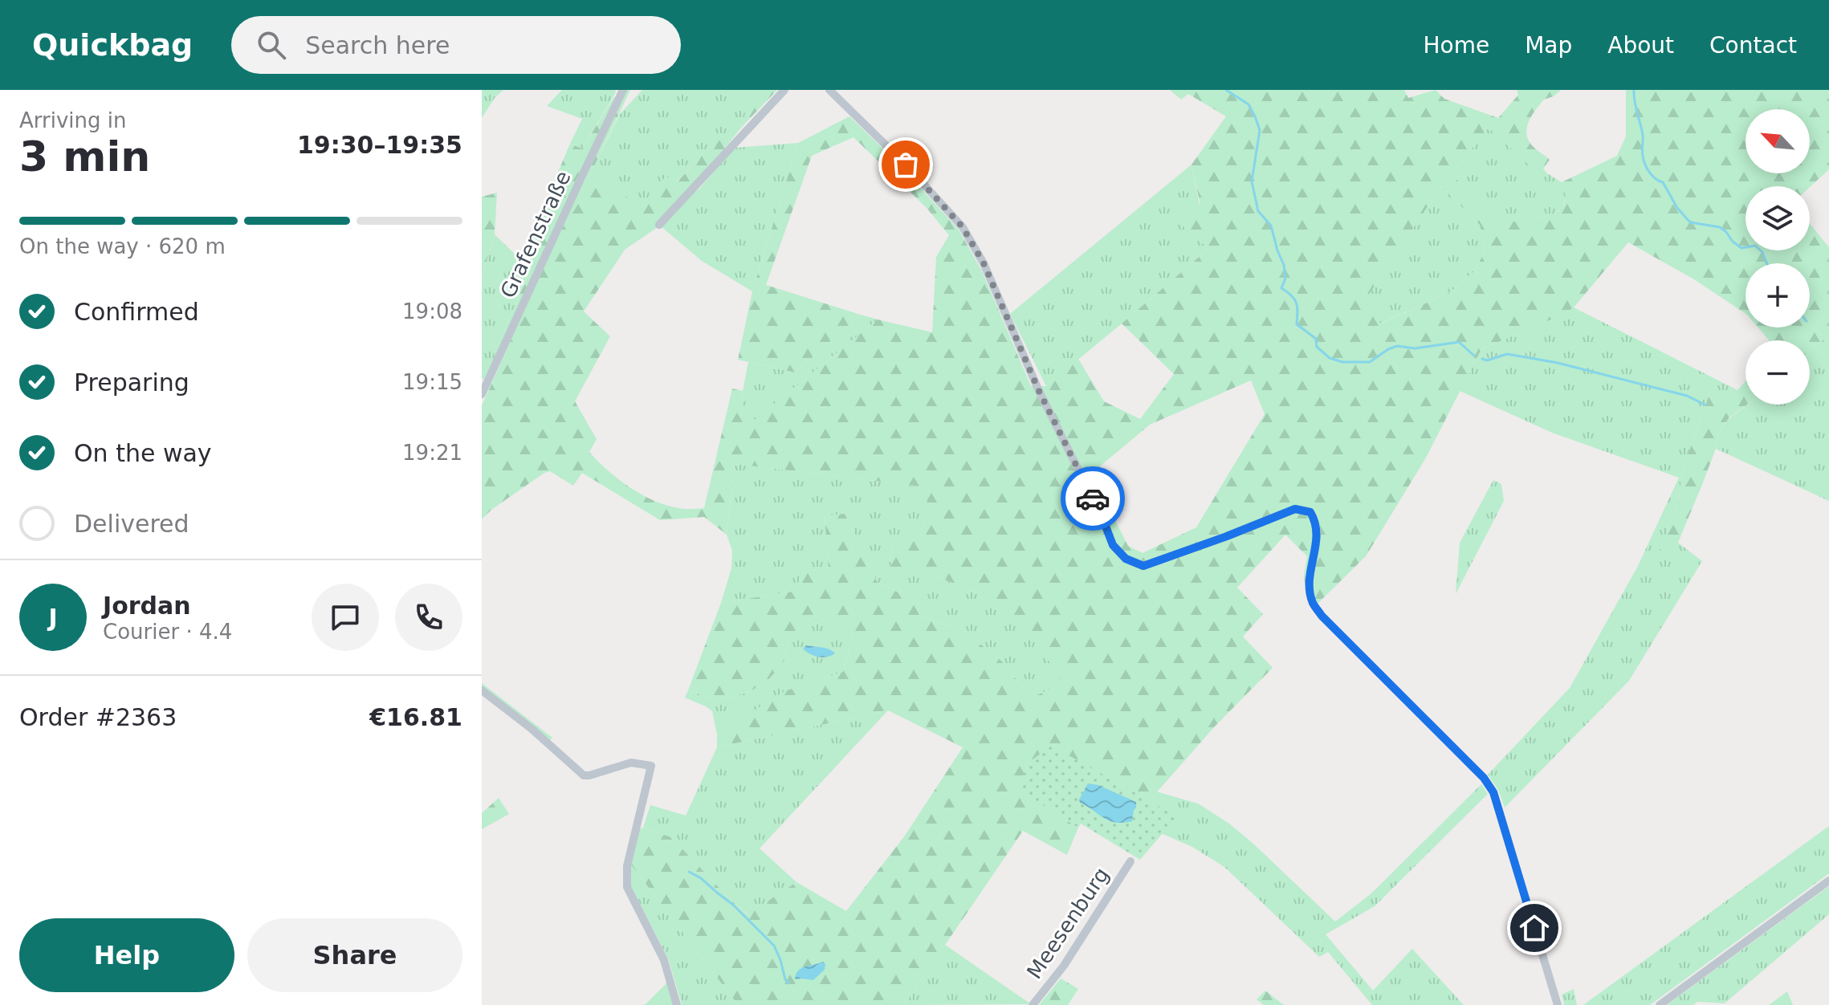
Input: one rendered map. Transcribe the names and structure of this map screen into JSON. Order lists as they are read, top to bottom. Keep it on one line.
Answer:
{"streets":{"street":["Grafenstraße","Meesenburg"]},"north":"top left","page":{"header":"Quickbag","search":"Search here","nav":["Home","Map","About","Contact"],"heading":["3 min","Arriving in","19:30–19:35"],"panel":["Jordan","Courier · 4.4","Order #2363","€16.81"],"map_buttons":["+","−"],"bar":"On the way · 620 m","list":[["Confirmed","19:08"],["Preparing","19:15"],["On the way","19:21"],"Delivered"],"round":"J","buttons":["Help","Share"]}}
